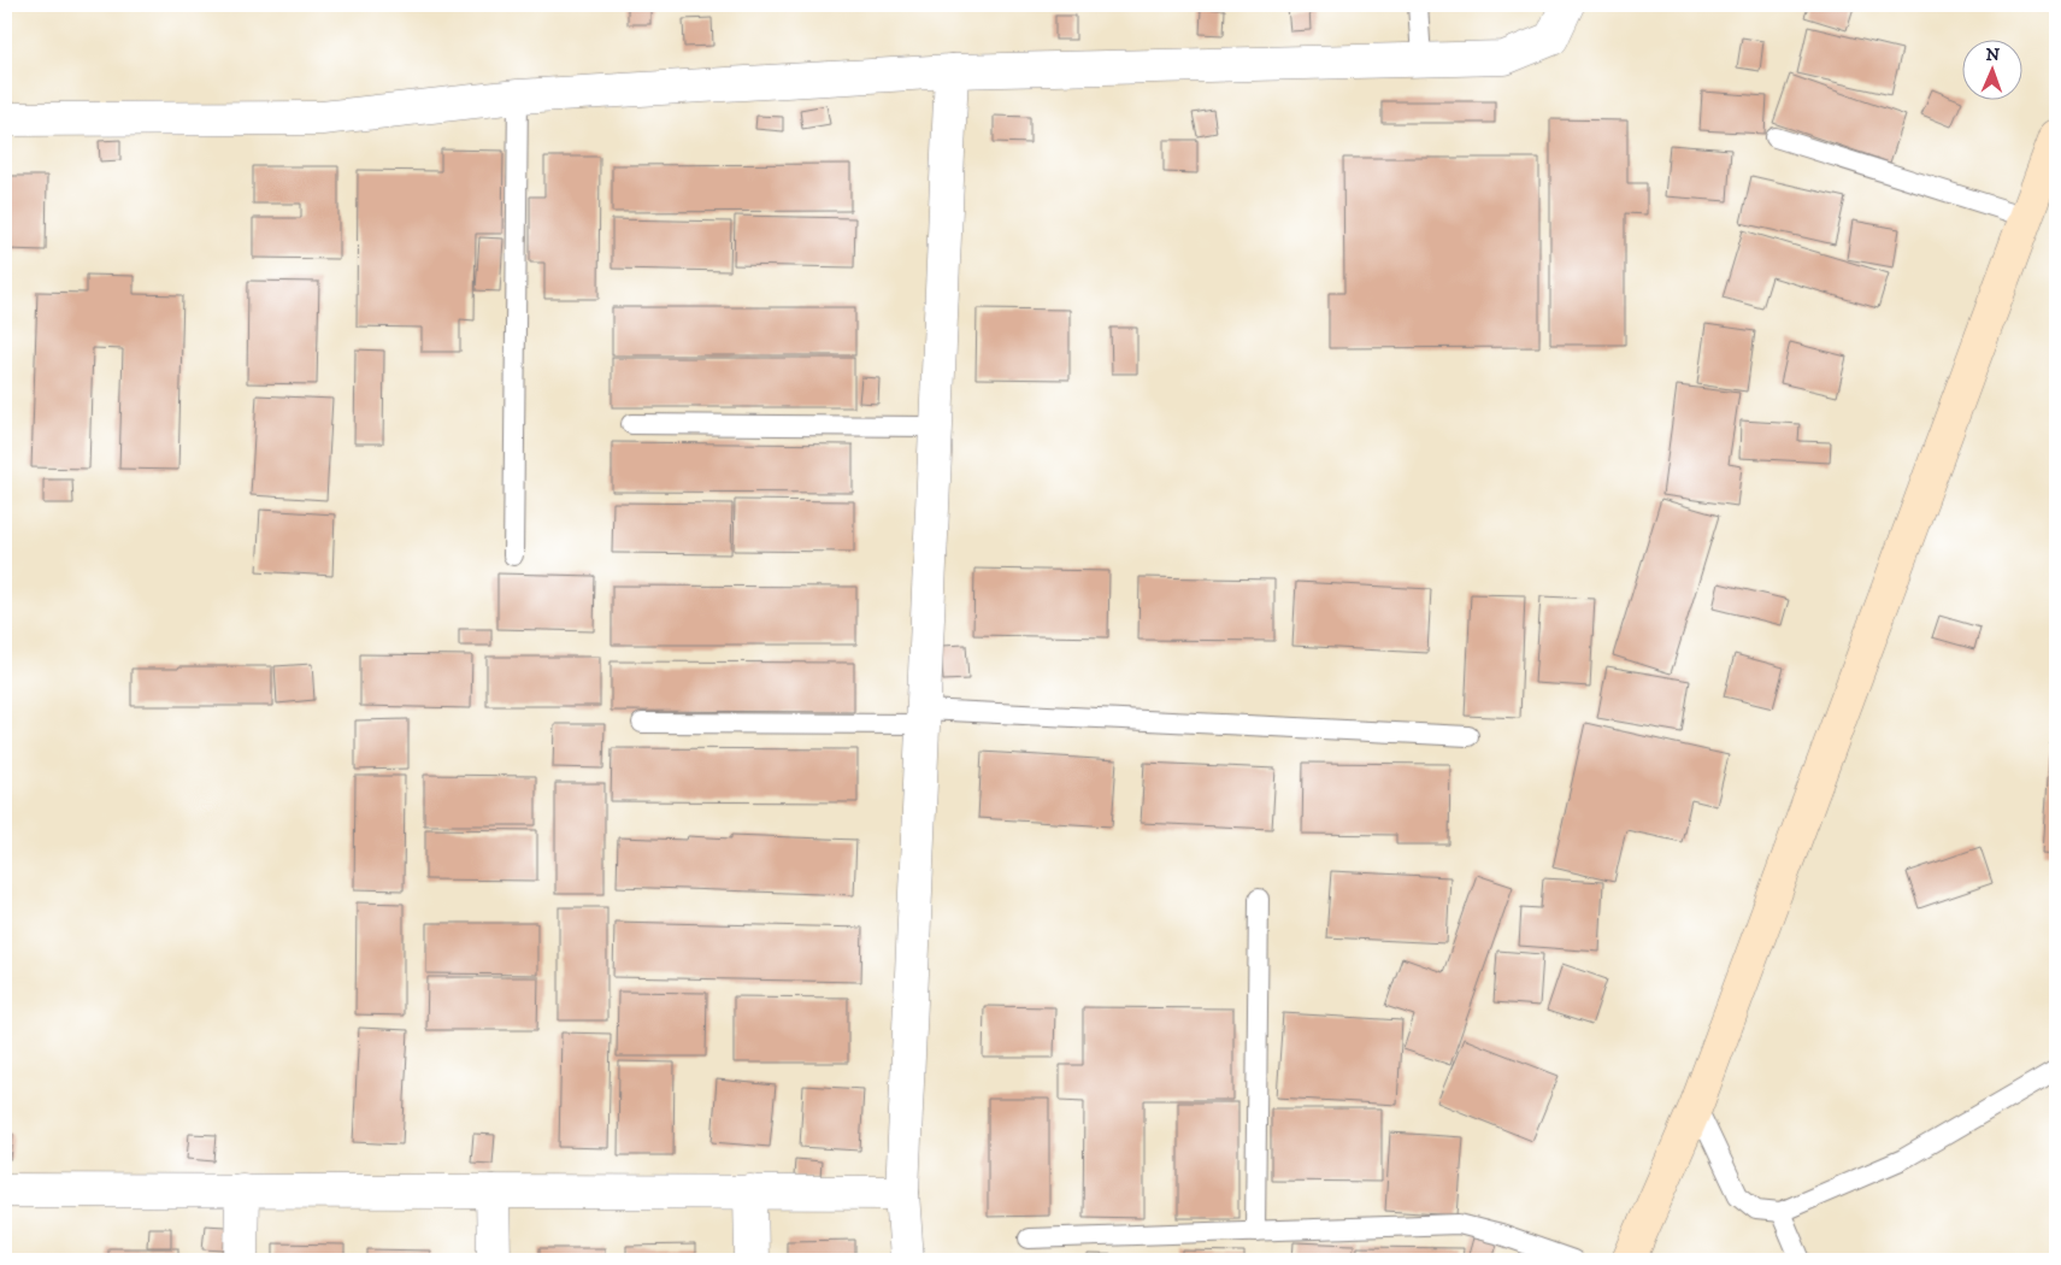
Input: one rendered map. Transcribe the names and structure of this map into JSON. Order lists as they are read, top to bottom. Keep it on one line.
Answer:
{"north":"top"}
